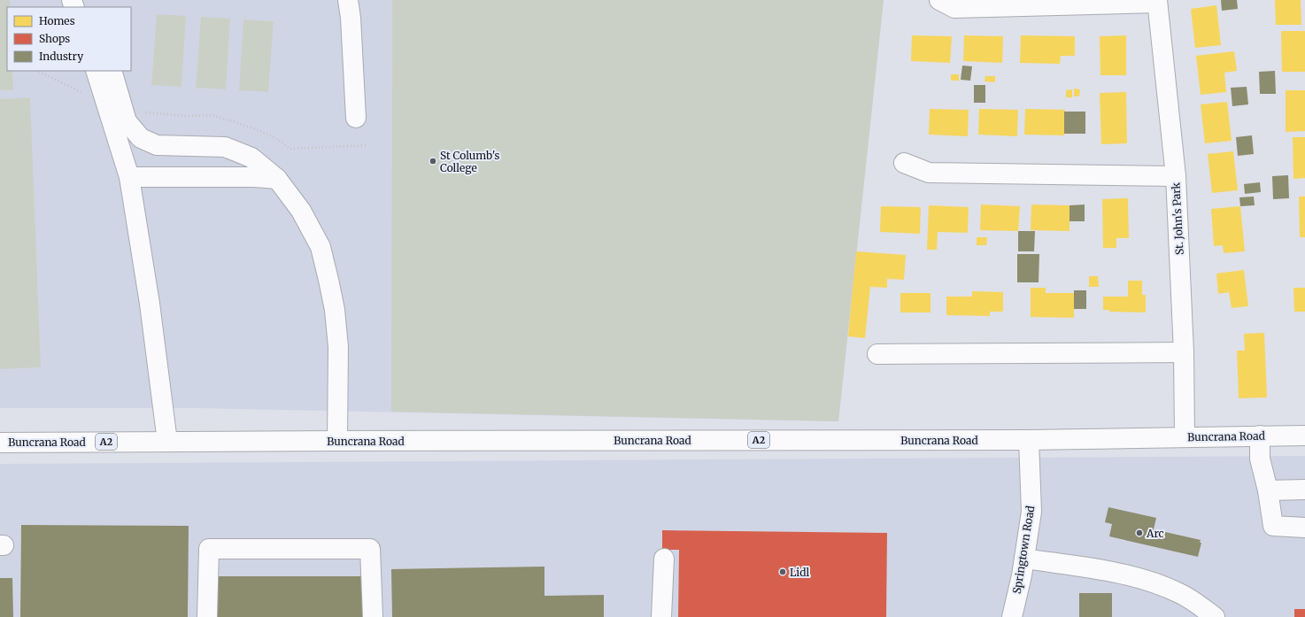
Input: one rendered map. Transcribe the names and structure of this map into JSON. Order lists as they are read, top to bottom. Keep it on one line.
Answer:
{"streets":{"main road":["St. John's Park","Buncrana Road","A2","Springtown Road"]},"crossings":[["St. John's Park","Buncrana Road"],["Buncrana Road","Springtown Road"]],"places":["St Columb's College","Arc","Lidl"],"legend":["Homes","Shops","Industry"]}
